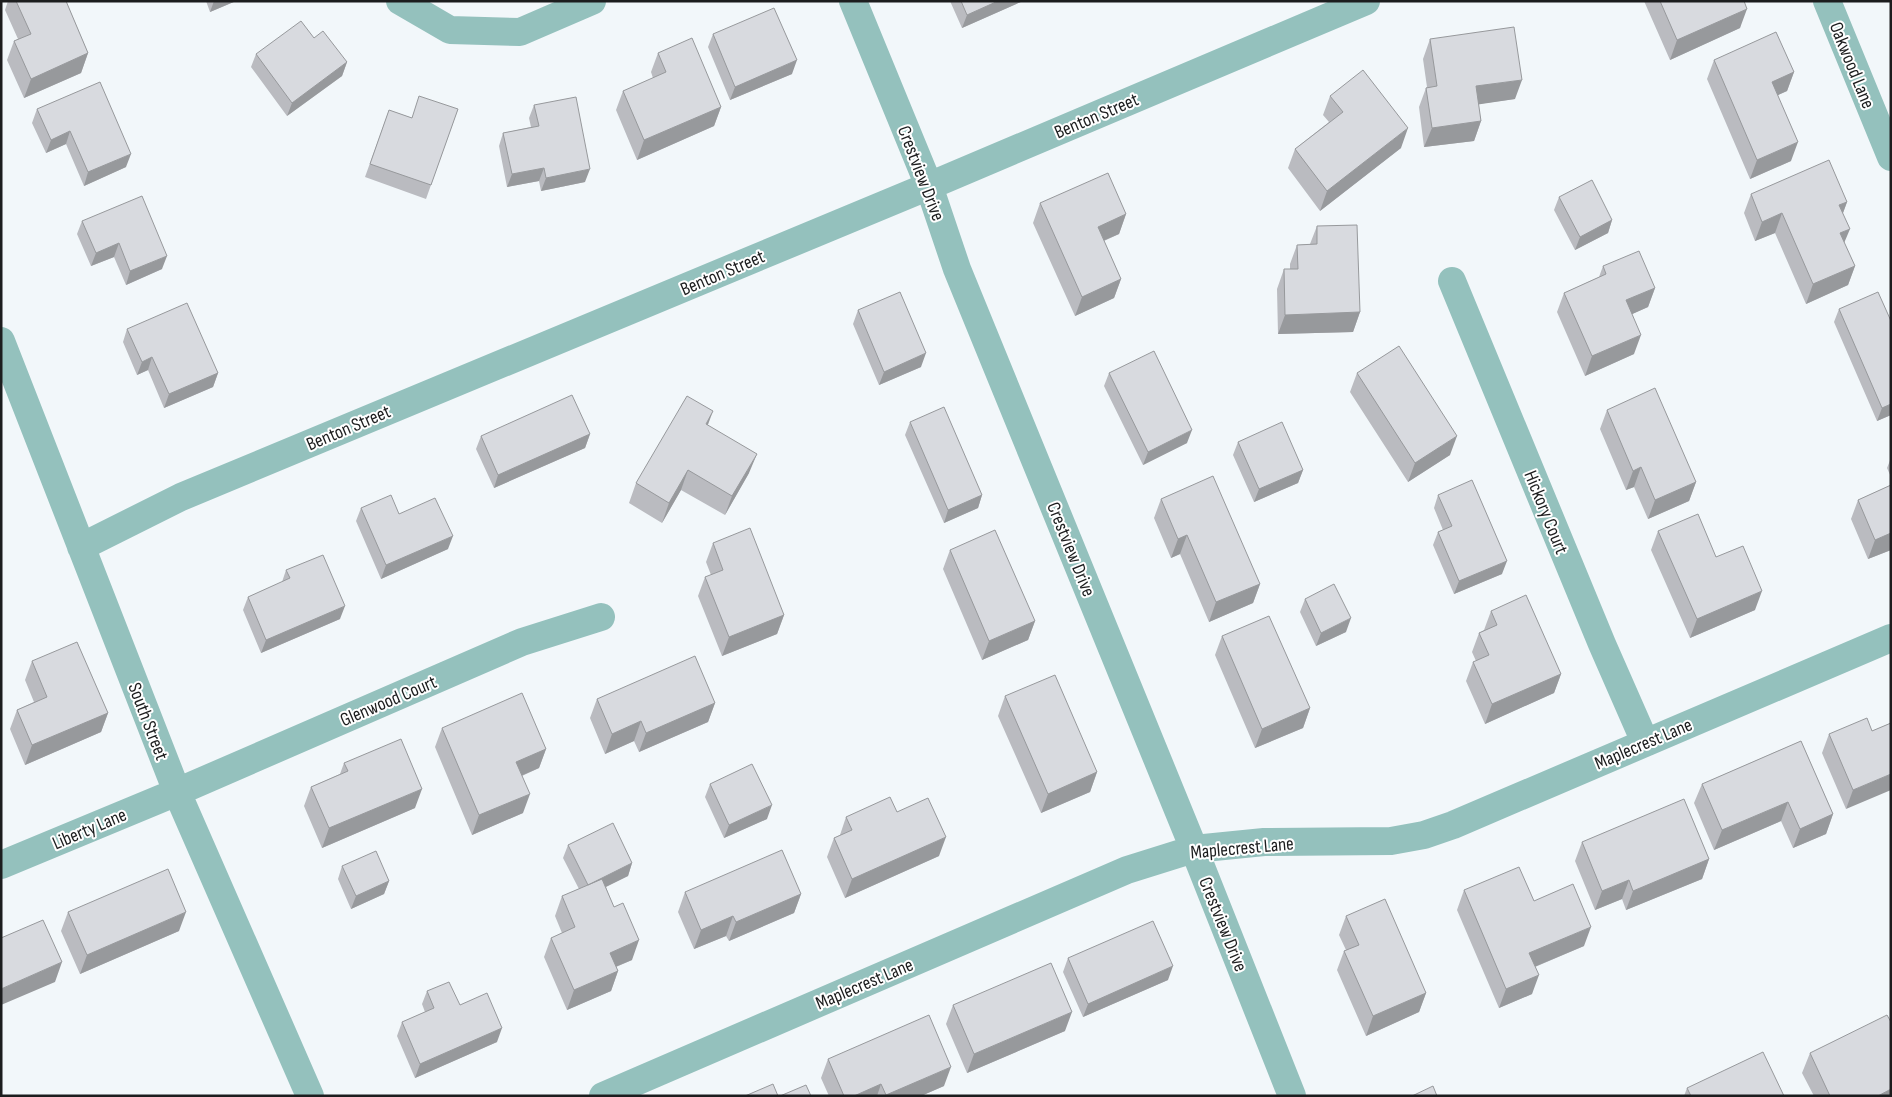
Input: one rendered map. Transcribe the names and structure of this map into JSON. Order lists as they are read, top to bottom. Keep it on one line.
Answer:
{"streets":{"street":["Oakwood Lane","Benton Street","Crestview Drive","Hickory Court","Glenwood Court","South Street","Maplecrest Lane","Liberty Lane"]},"crossings":[["Benton Street","Crestview Drive"],["Benton Street","South Street"],["Crestview Drive","Maplecrest Lane"],["Hickory Court","Maplecrest Lane"],["Glenwood Court","South Street"],["Glenwood Court","Liberty Lane"],["South Street","Liberty Lane"]]}
